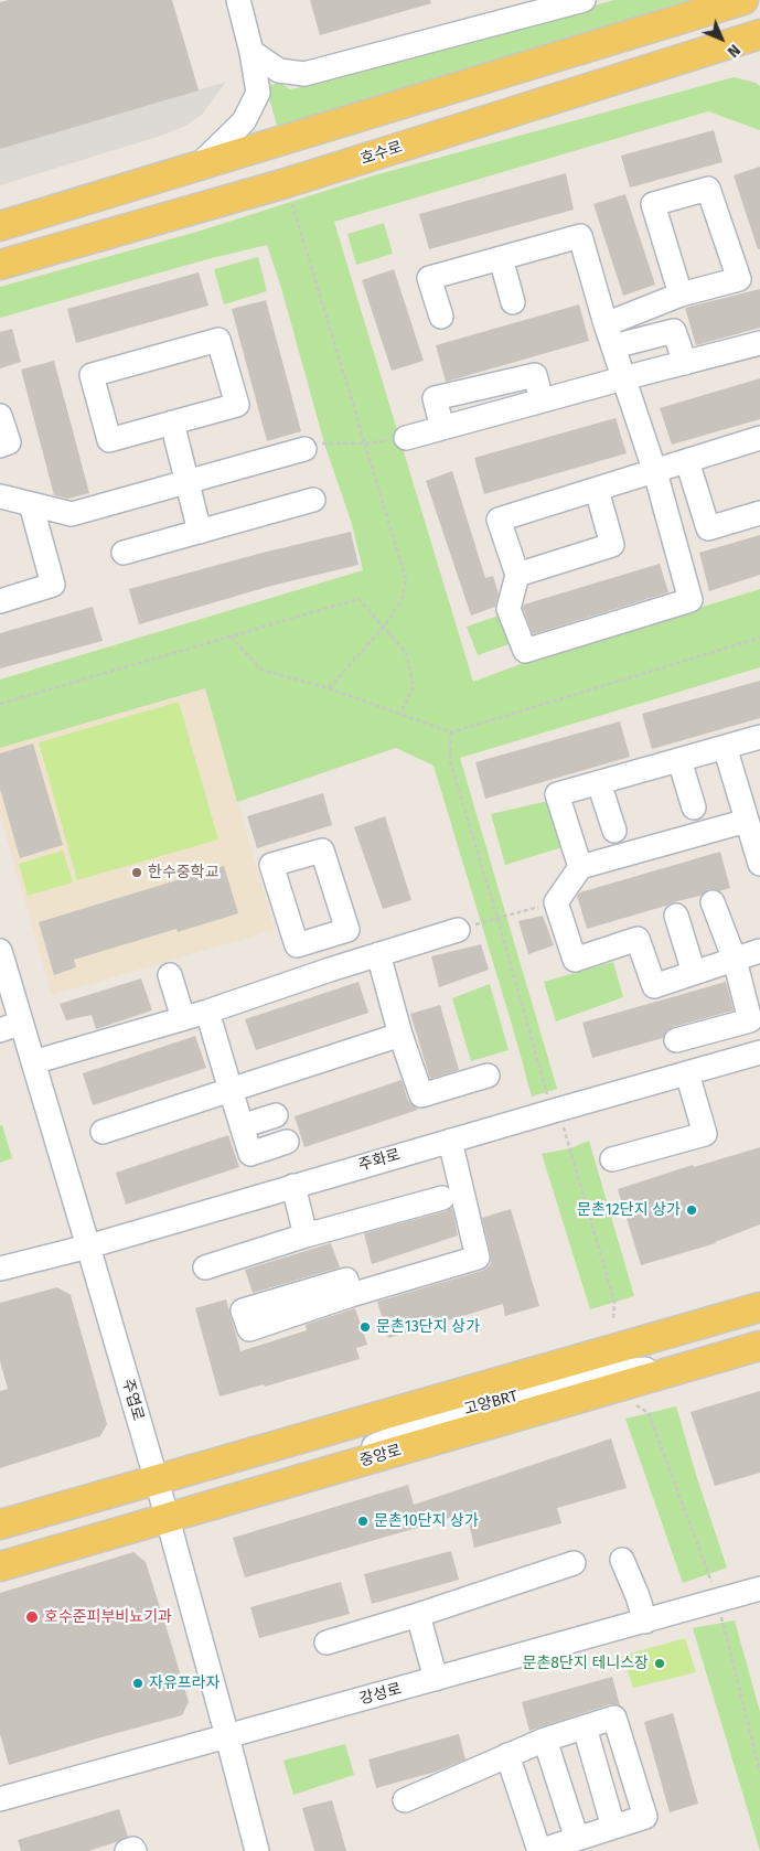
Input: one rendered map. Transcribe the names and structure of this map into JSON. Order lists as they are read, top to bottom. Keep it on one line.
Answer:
{"streets":{"main road":["호수로","중앙로"],"street":["주화로","주엽로","고양BRT","강성로"]},"crossings":[["주화로","주엽로"],["주엽로","중앙로"],["주엽로","강성로"]],"places":["한수중학교","문촌12단지 상가","문촌13단지 상가","문촌10단지 상가","호수준피부비뇨기과","문촌8단지 테니스장","자유프라자"],"north":"bottom right"}
